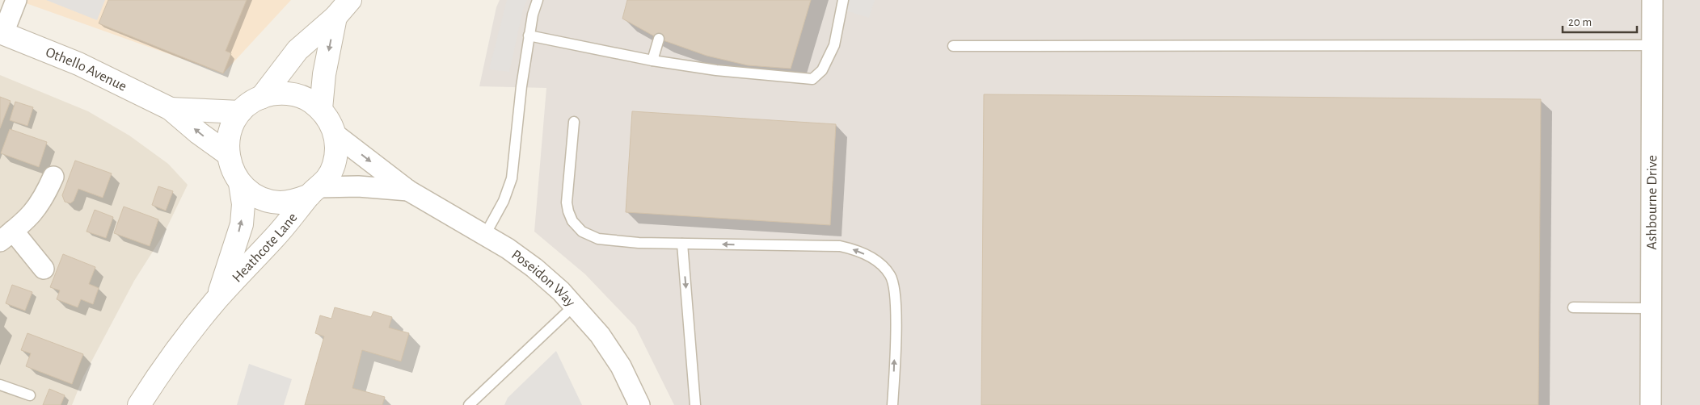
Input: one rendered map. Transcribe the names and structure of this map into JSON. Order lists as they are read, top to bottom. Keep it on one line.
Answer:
{"streets":{"street":["Othello Avenue","Ashbourne Drive","Heathcote Lane","Poseidon Way"]},"crossings":[["Othello Avenue","Heathcote Lane"],["Othello Avenue","Poseidon Way"],["Heathcote Lane","Poseidon Way"]],"scale_bar":"20 m"}
